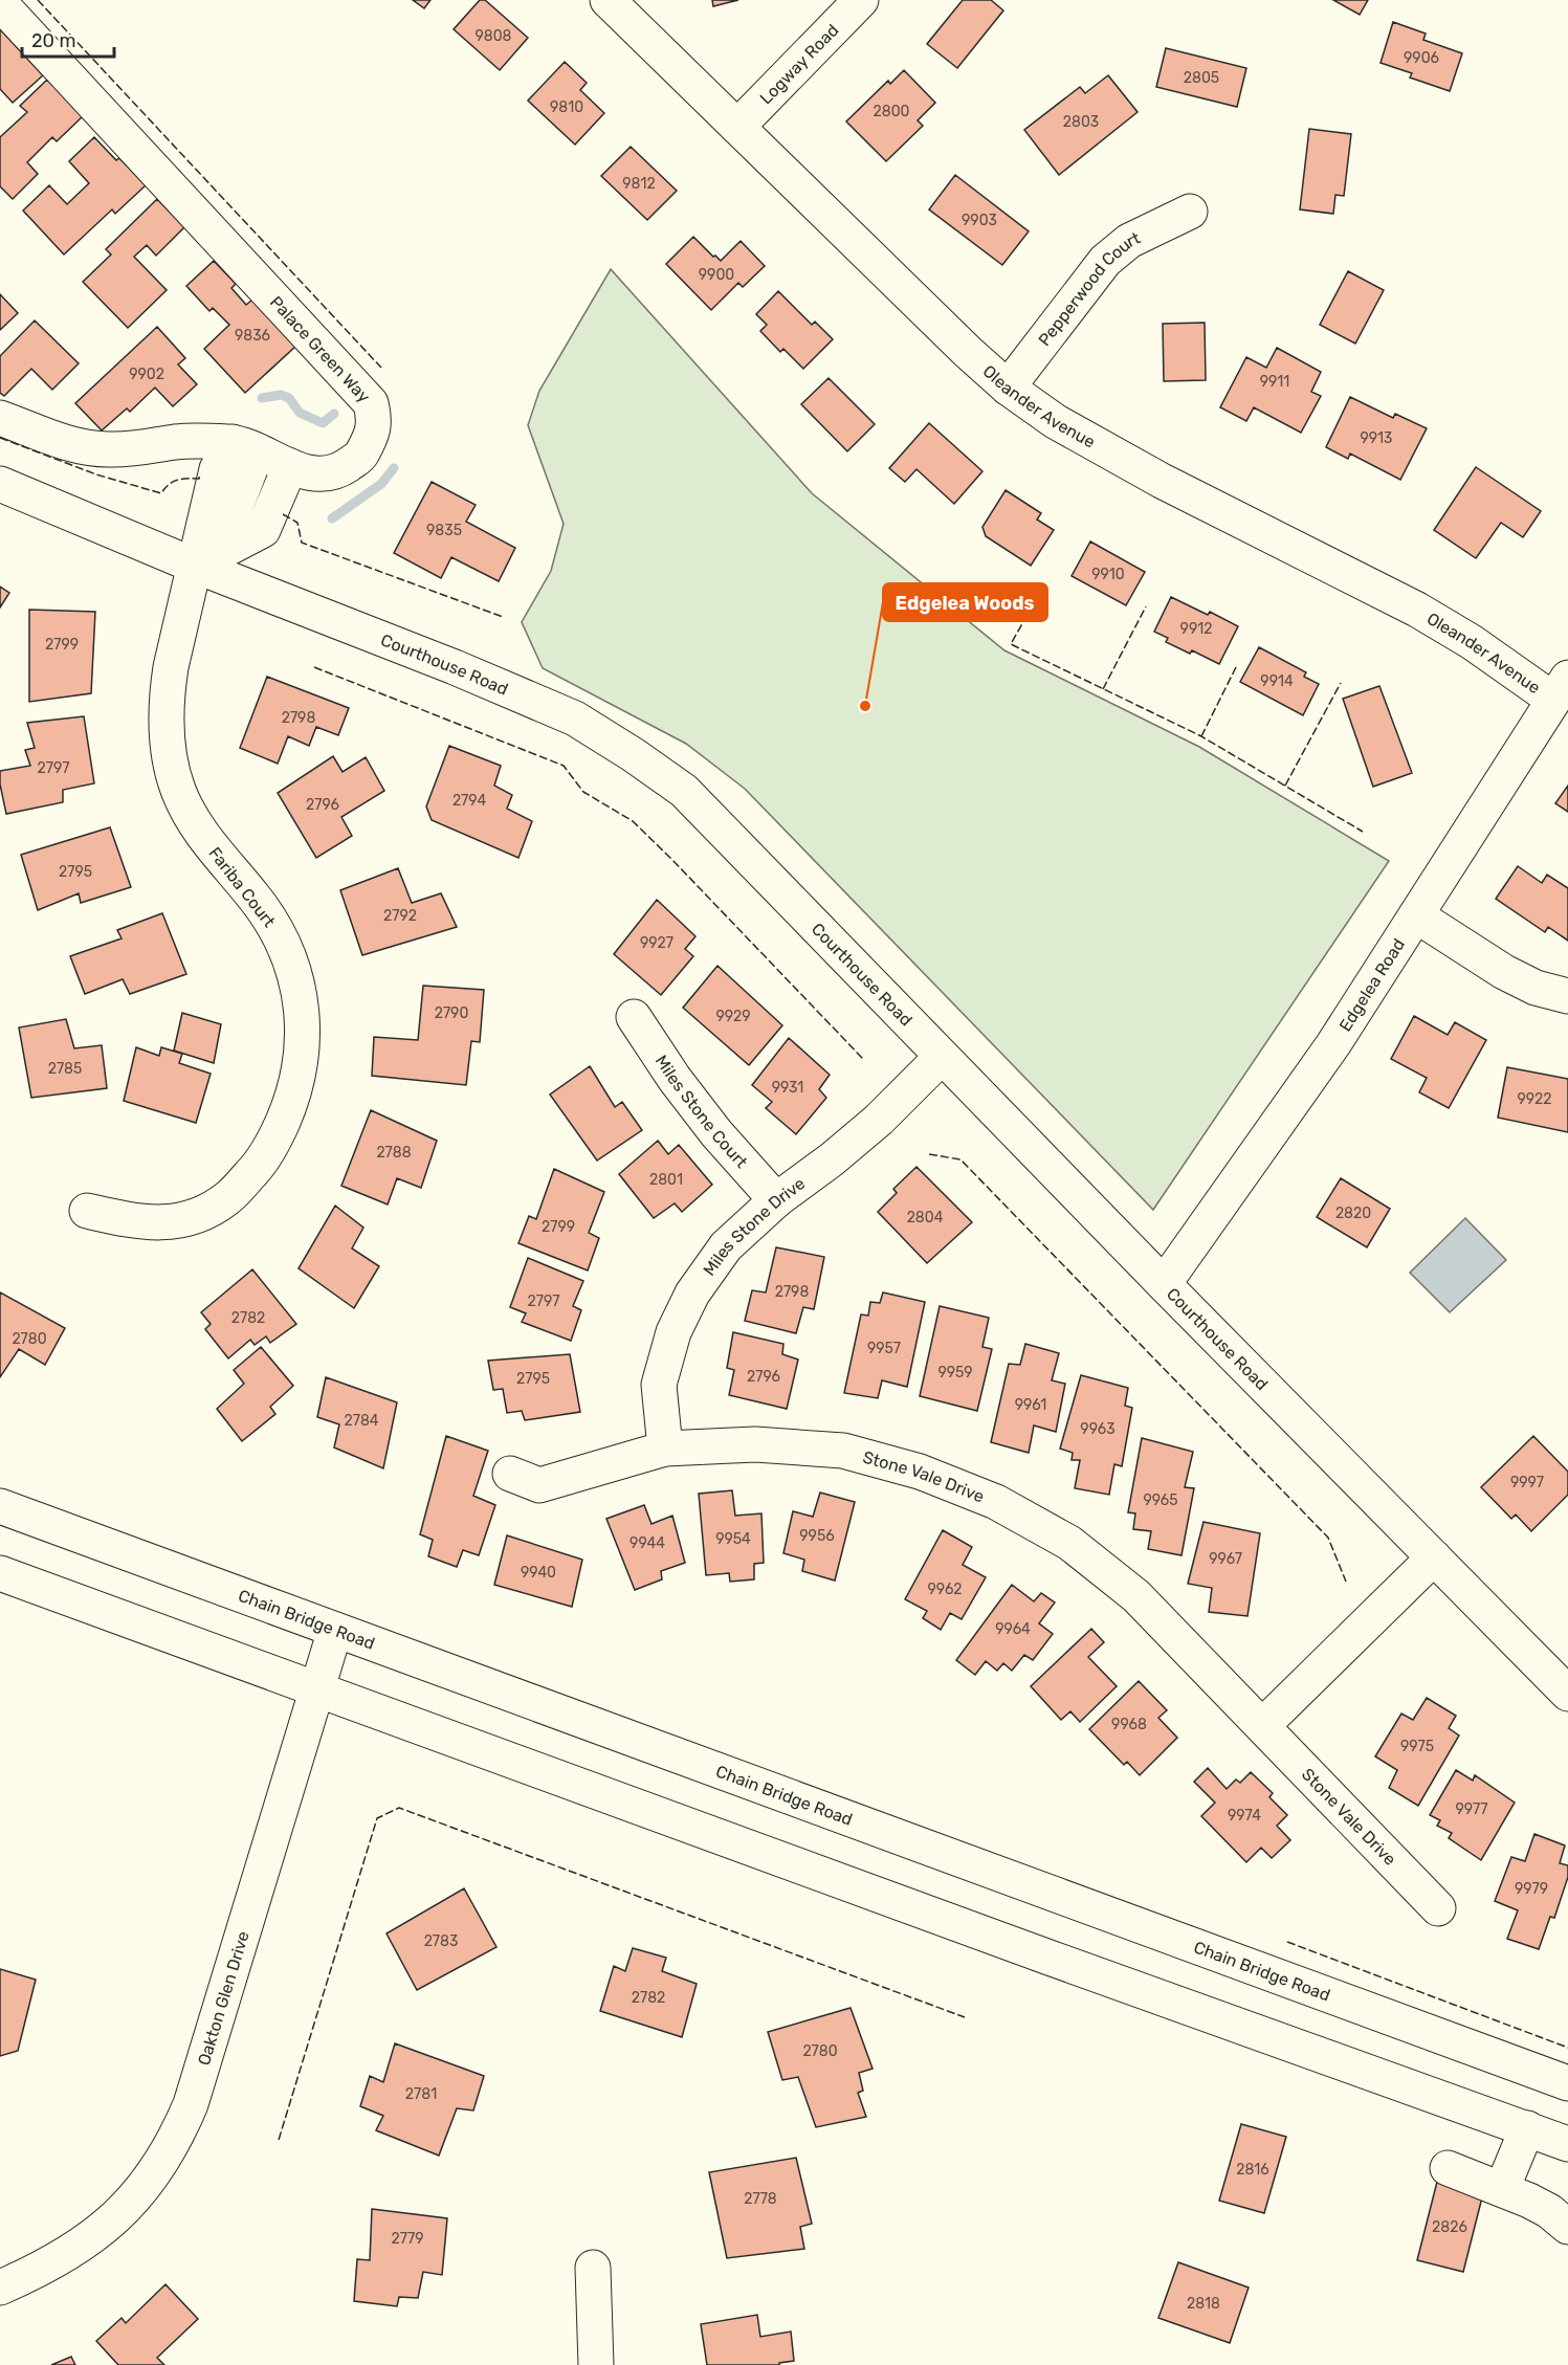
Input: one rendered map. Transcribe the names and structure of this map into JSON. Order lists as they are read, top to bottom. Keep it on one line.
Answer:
{"streets":{"street":["Logway Road","Pepperwood Court","Palace Green Way","Oleander Avenue","Courthouse Road","Fariba Court","Edgelea Road","Miles Stone Court","Miles Stone Drive","Stone Vale Drive","Chain Bridge Road","Oakton Glen Drive"]},"crossings":[["Logway Road","Oleander Avenue"],["Pepperwood Court","Oleander Avenue"],["Oleander Avenue","Edgelea Road"],["Courthouse Road","Fariba Court"],["Courthouse Road","Edgelea Road"],["Courthouse Road","Miles Stone Drive"],["Miles Stone Court","Miles Stone Drive"],["Miles Stone Drive","Stone Vale Drive"],["Chain Bridge Road","Oakton Glen Drive"]],"places":["Edgelea Woods"],"house_numbers":["9808","9906","2805","9810","2800","2803","9812","9903","9900","9836","9902","9911","9913","9835","9910","9912","2799","9914","2798","2797","2794","2796","2795","2792","9927","2790","9929","2785","9931","9922","2788","2801","2820","2804","2799","2798","2797","2782","2780","9957","9959","2796","2795","9961","2784","9963","9997","9965","9956","9954","9944","9967","9940","9962","9964","9968","9975","9977","9974","9979","2783","2782","2780","2781","2816","2778","2826","2779","2818"],"scale_bar":"20 m"}
